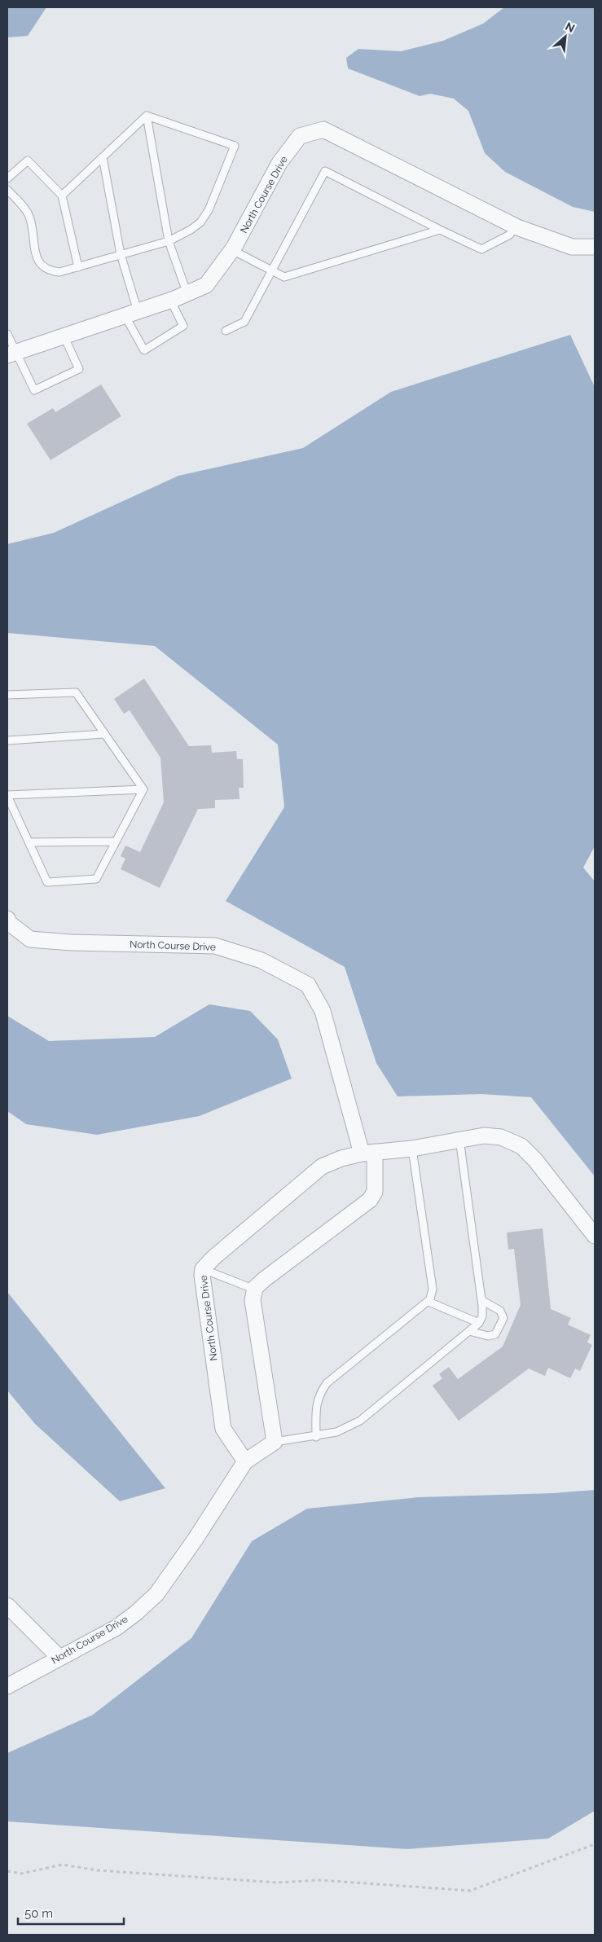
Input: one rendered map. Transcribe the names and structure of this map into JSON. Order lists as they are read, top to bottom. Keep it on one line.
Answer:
{"streets":{"street":["North Course Drive"]},"scale_bar":"50 m","north":"top right"}
